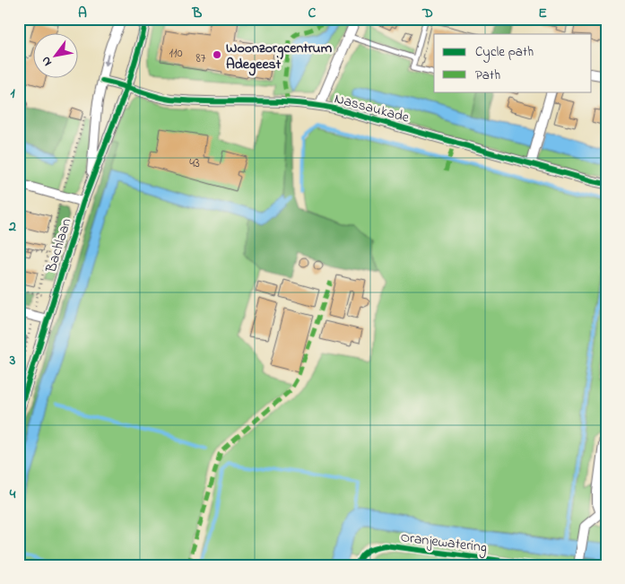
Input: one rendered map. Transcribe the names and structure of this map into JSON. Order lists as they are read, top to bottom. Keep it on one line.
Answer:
{"streets":{"street":["Nassaukade","Bachlaan"],"cycle path":["Oranjewatering"]},"crossings":[["Nassaukade","Bachlaan"]],"places":["Woonzorgcentrum Adegeest"],"house_numbers":["110","87","43"],"legend":["Cycle path","Path"],"north":"bottom left","grid":{"columns":["A","B","C","D","E"],"rows":["1","2","3","4"]}}
